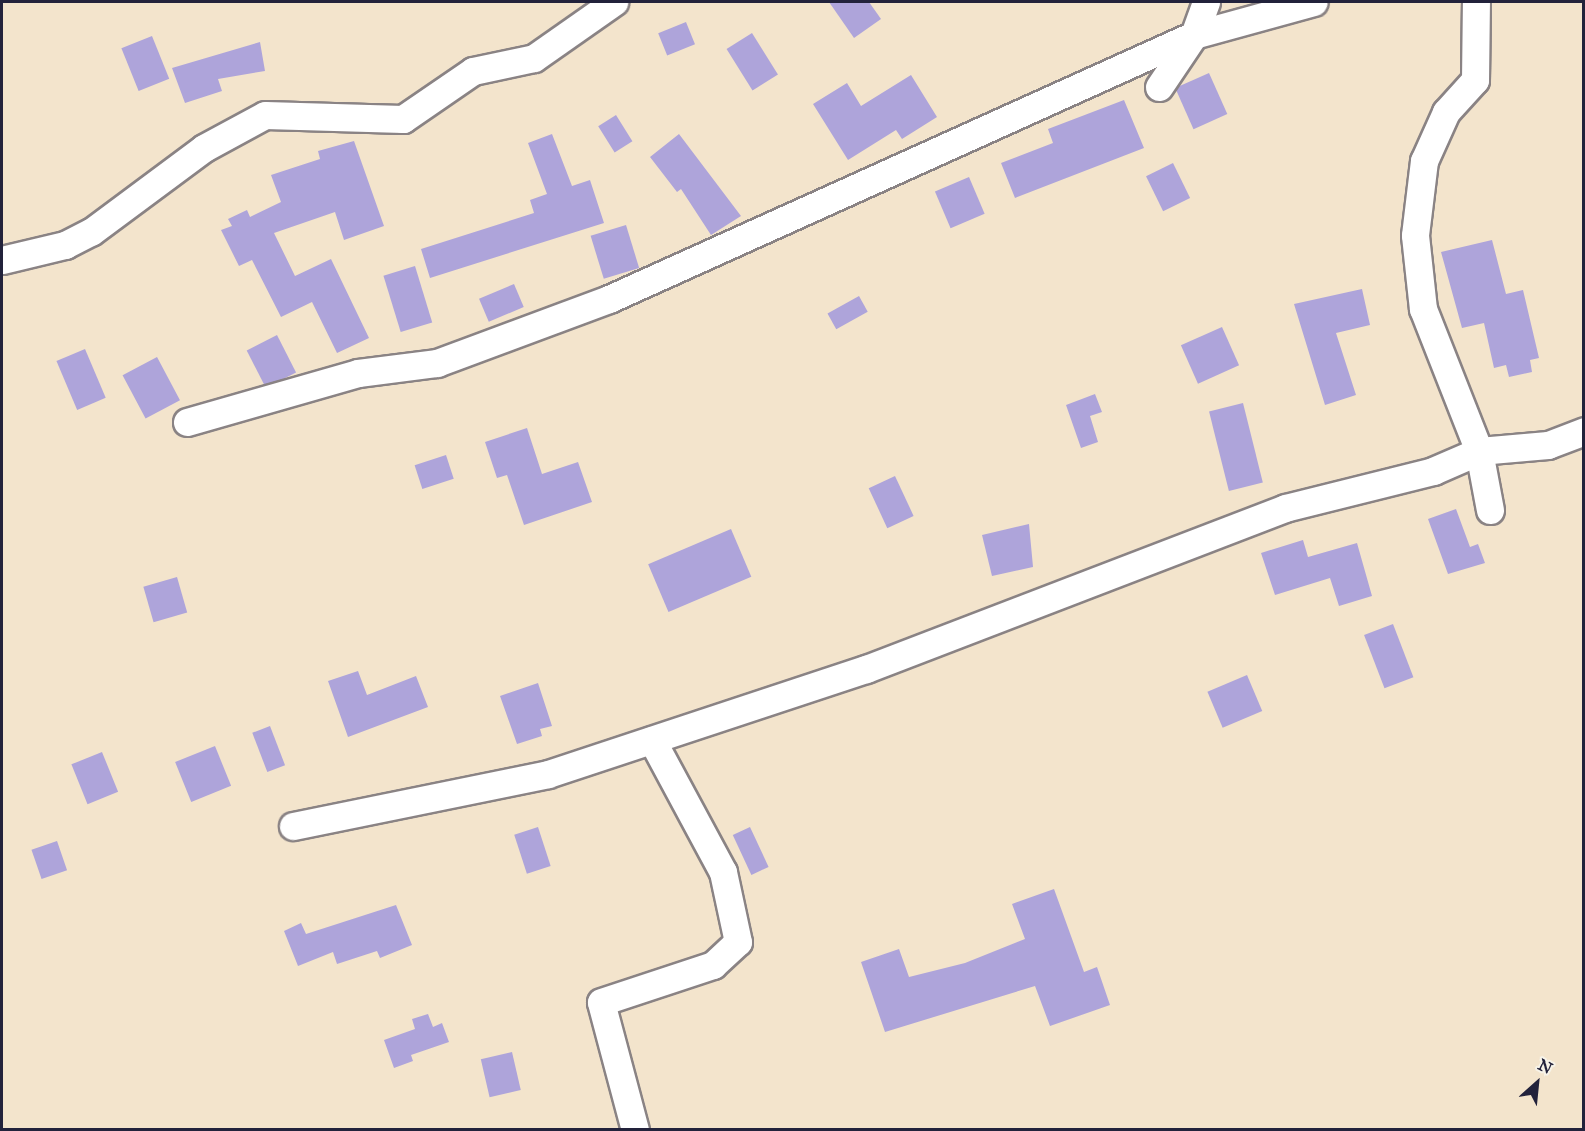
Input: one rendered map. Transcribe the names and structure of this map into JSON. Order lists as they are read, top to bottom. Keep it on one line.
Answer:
{"north":"top right"}
